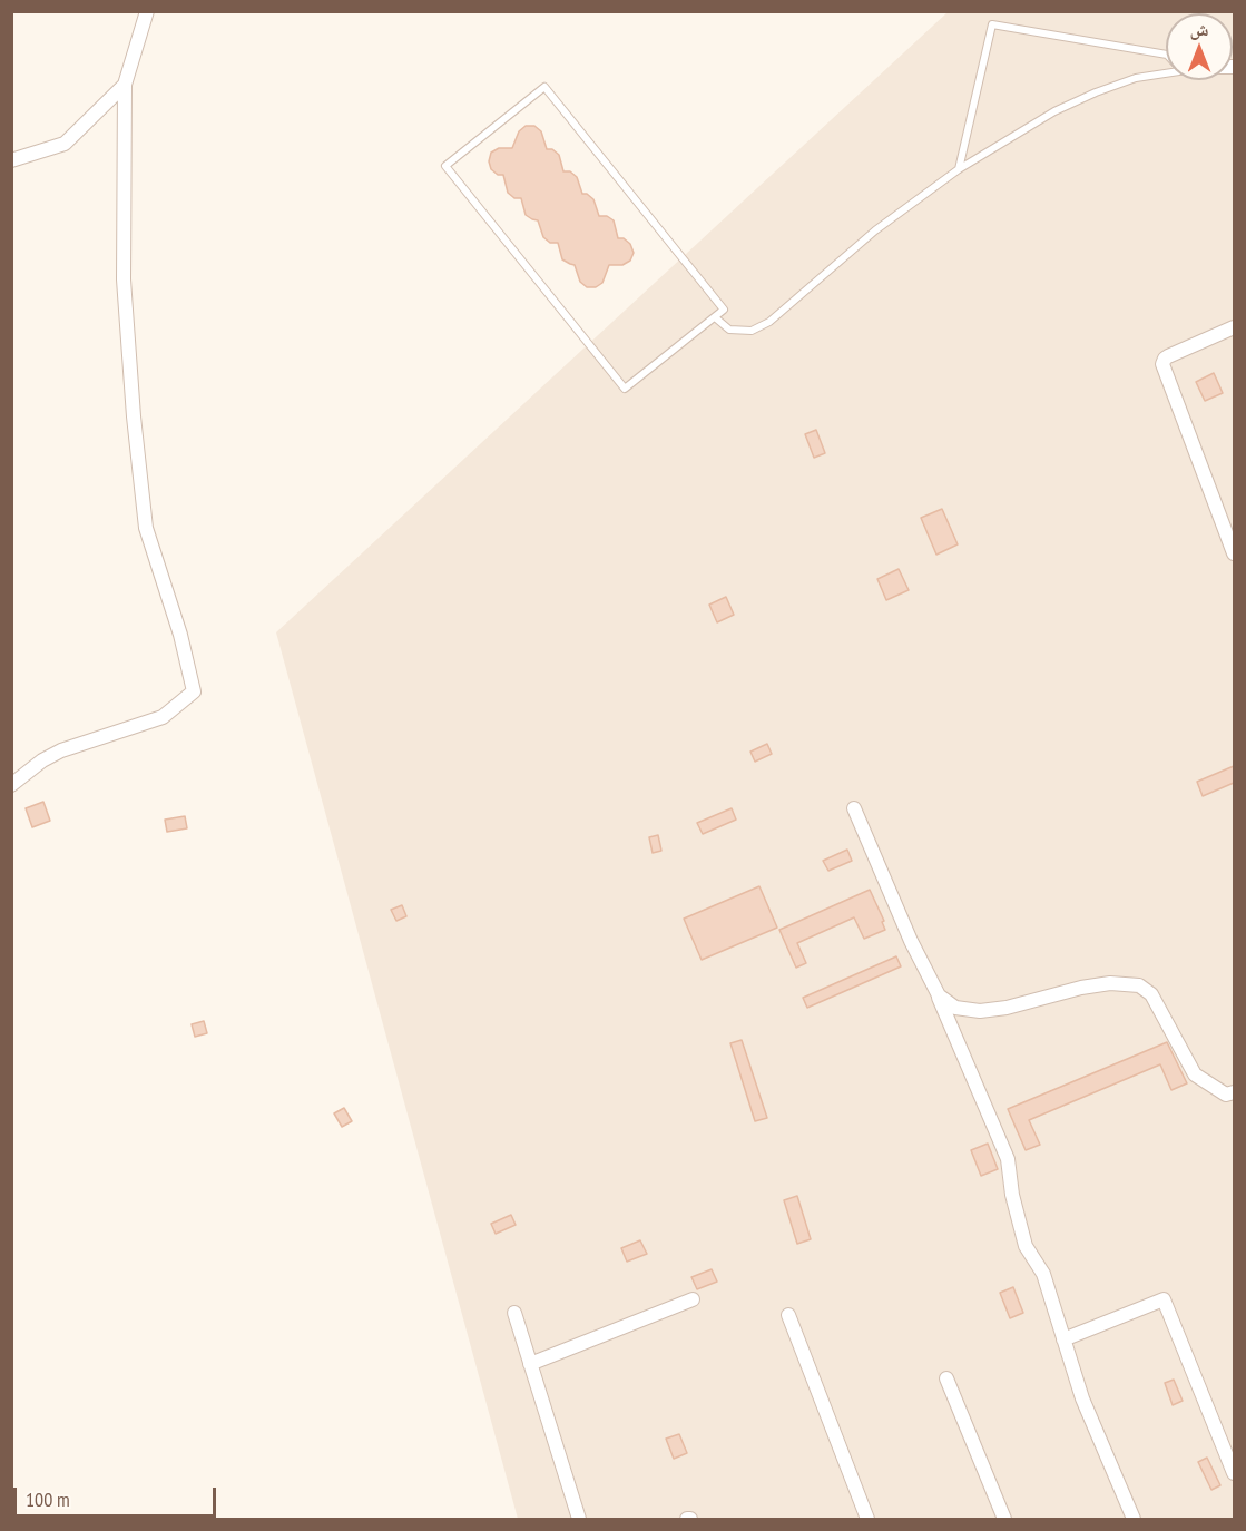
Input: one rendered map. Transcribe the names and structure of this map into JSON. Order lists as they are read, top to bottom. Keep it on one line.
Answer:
{"scale_bar":"100 m","north":"top"}
